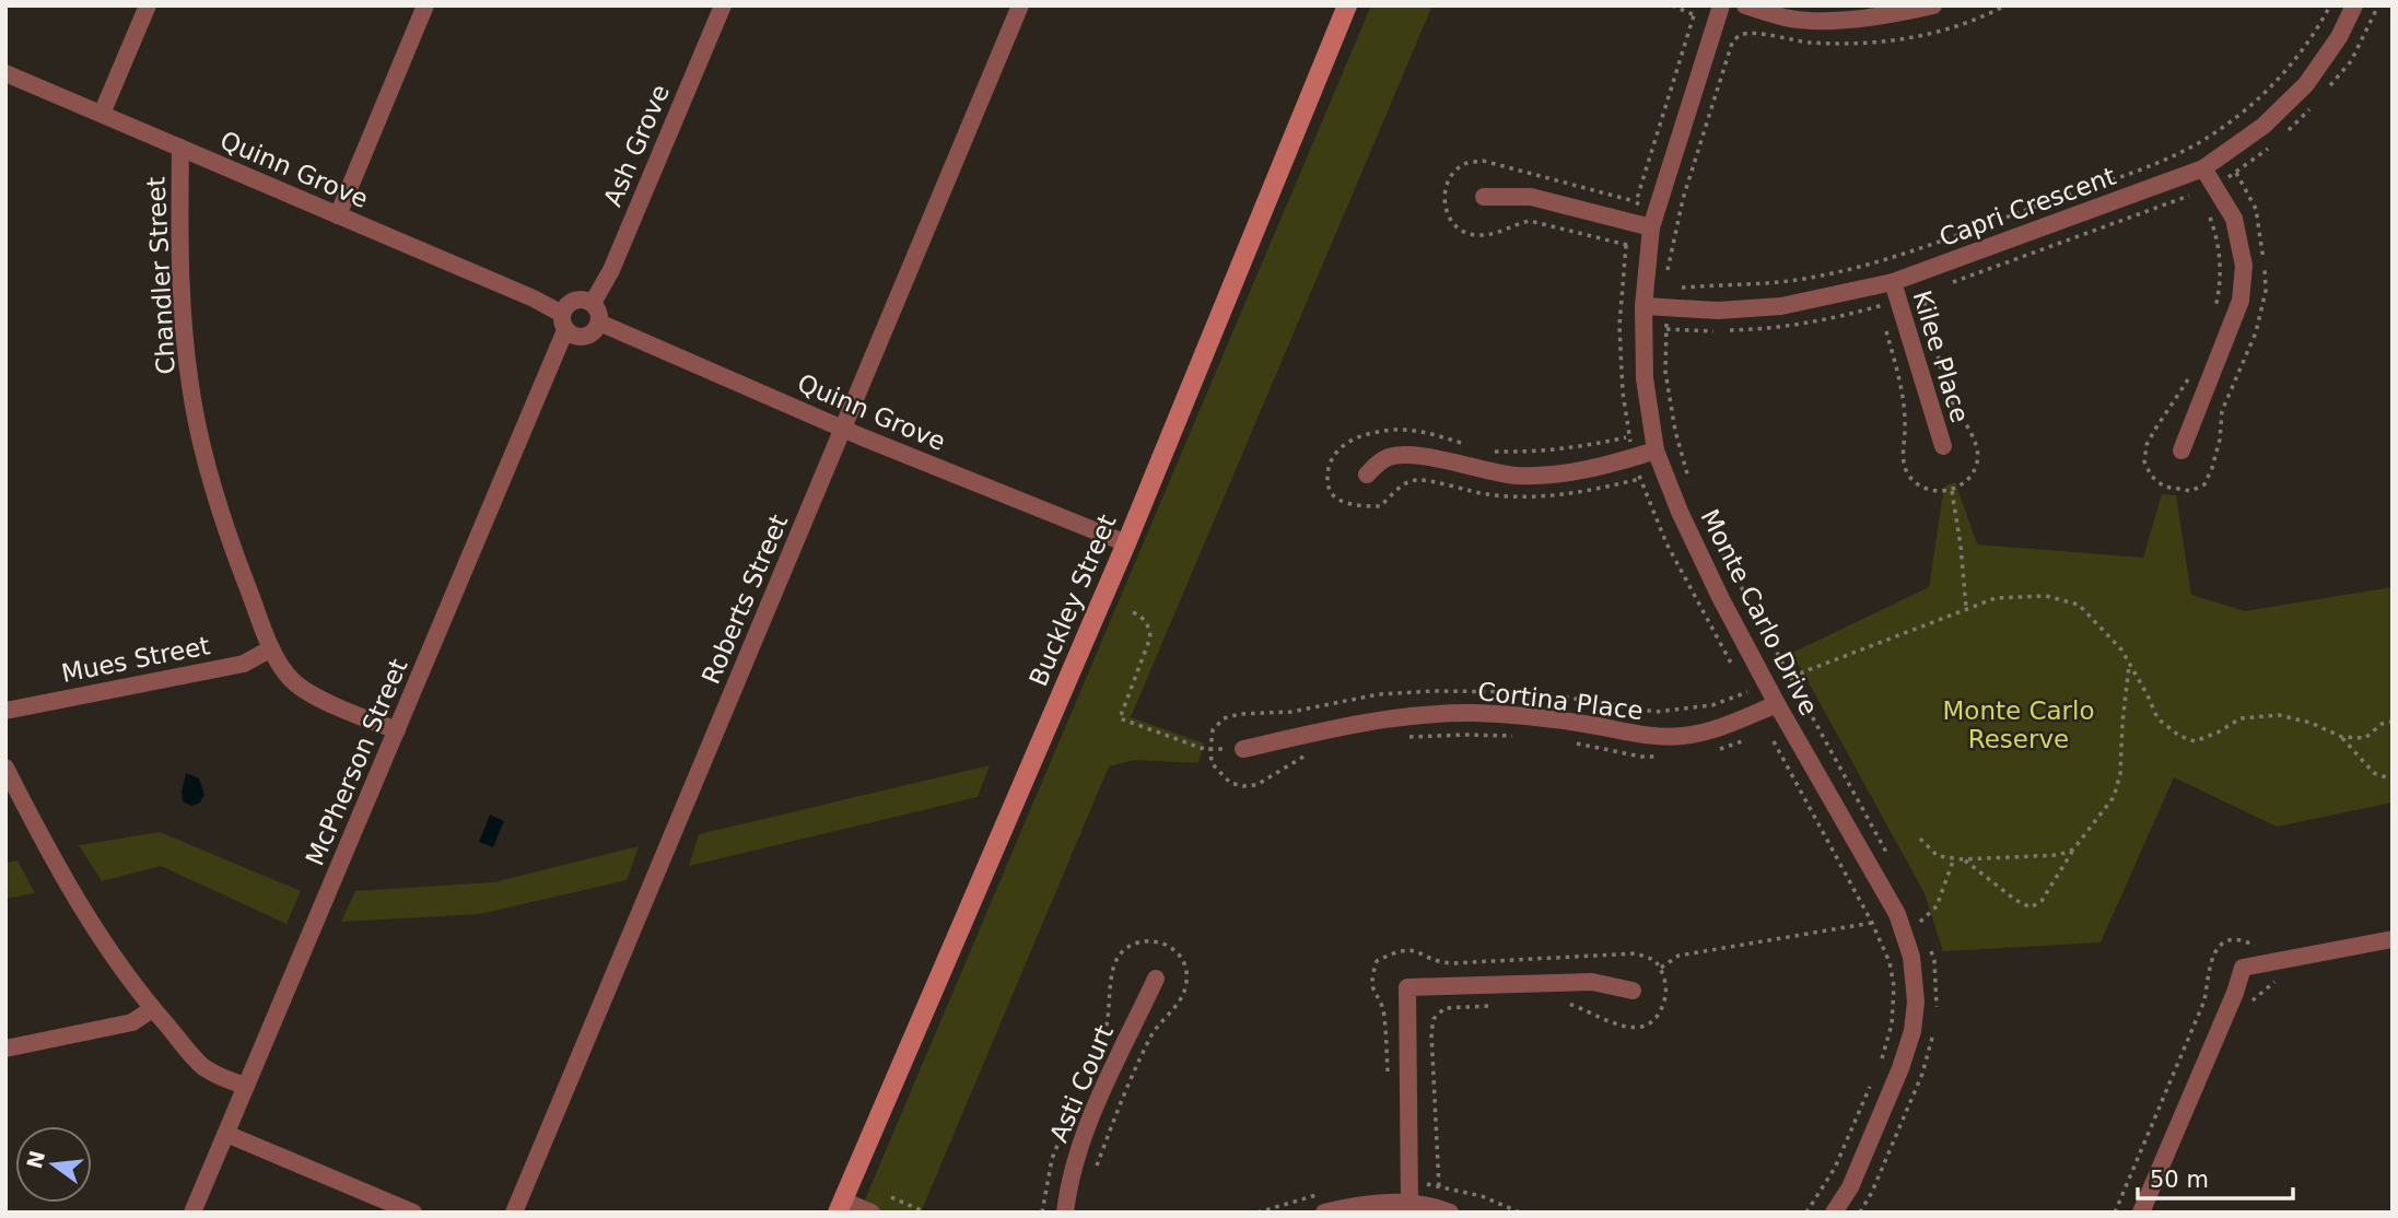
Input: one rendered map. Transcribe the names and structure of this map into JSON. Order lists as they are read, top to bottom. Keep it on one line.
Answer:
{"streets":{"main road":["Buckley Street"],"street":["Ash Grove","Quinn Grove","Capri Crescent","Chandler Street","Kilee Place","Roberts Street","Monte Carlo Drive","Mues Street","Cortina Place","McPherson Street","Asti Court"]},"crossings":[["Ash Grove","Quinn Grove"],["Ash Grove","McPherson Street"],["Quinn Grove","Chandler Street"],["Quinn Grove","Roberts Street"],["Quinn Grove","Buckley Street"],["Quinn Grove","McPherson Street"],["Capri Crescent","Kilee Place"],["Capri Crescent","Monte Carlo Drive"],["Chandler Street","Mues Street"],["Chandler Street","McPherson Street"],["Monte Carlo Drive","Cortina Place"]],"parks":["Monte Carlo Reserve"],"scale_bar":"50 m","north":"left"}
